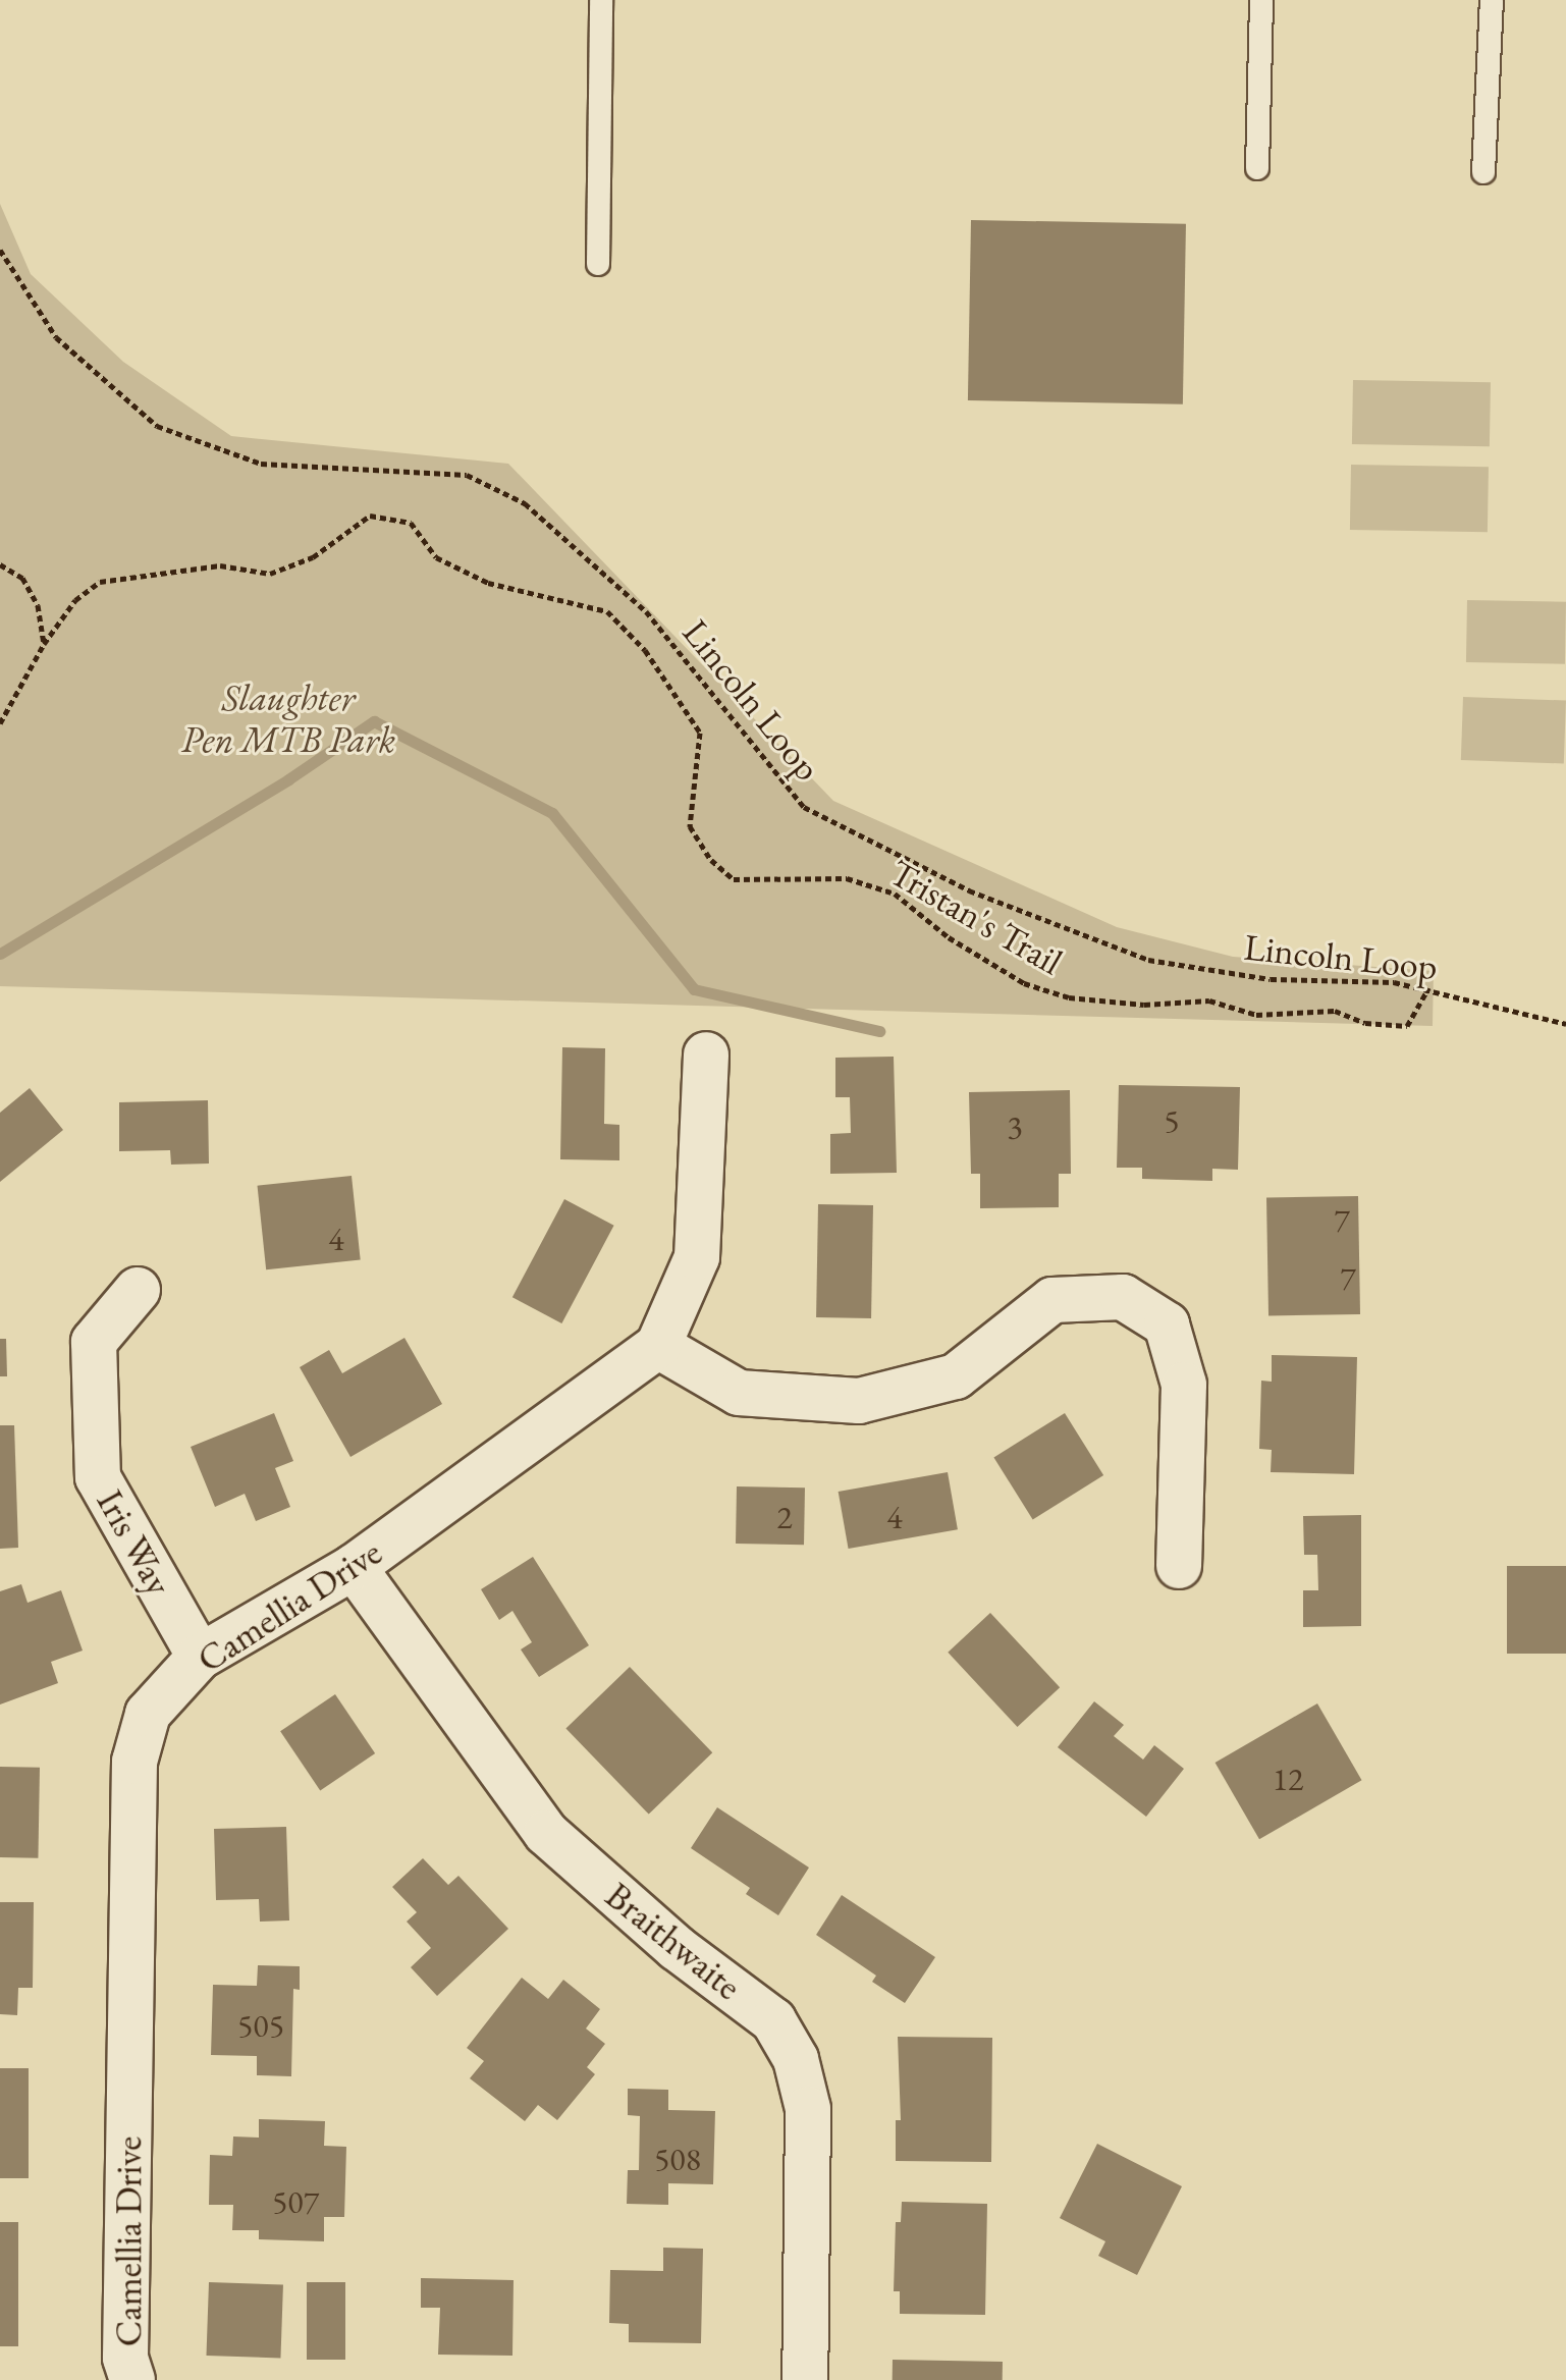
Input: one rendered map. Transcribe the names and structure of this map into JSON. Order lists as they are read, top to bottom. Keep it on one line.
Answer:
{"streets":{"street":["Iris Way","Camellia Drive","Braithwaite"],"path":["Lincoln Loop","Tristan's Trail"]},"crossings":[["Lincoln Loop","Tristan's Trail"],["Iris Way","Camellia Drive"],["Camellia Drive","Braithwaite"]],"parks":["Slaughter Pen MTB Park"],"house_numbers":["5","3","7","4","7","2","4","12","505","508","507"]}
